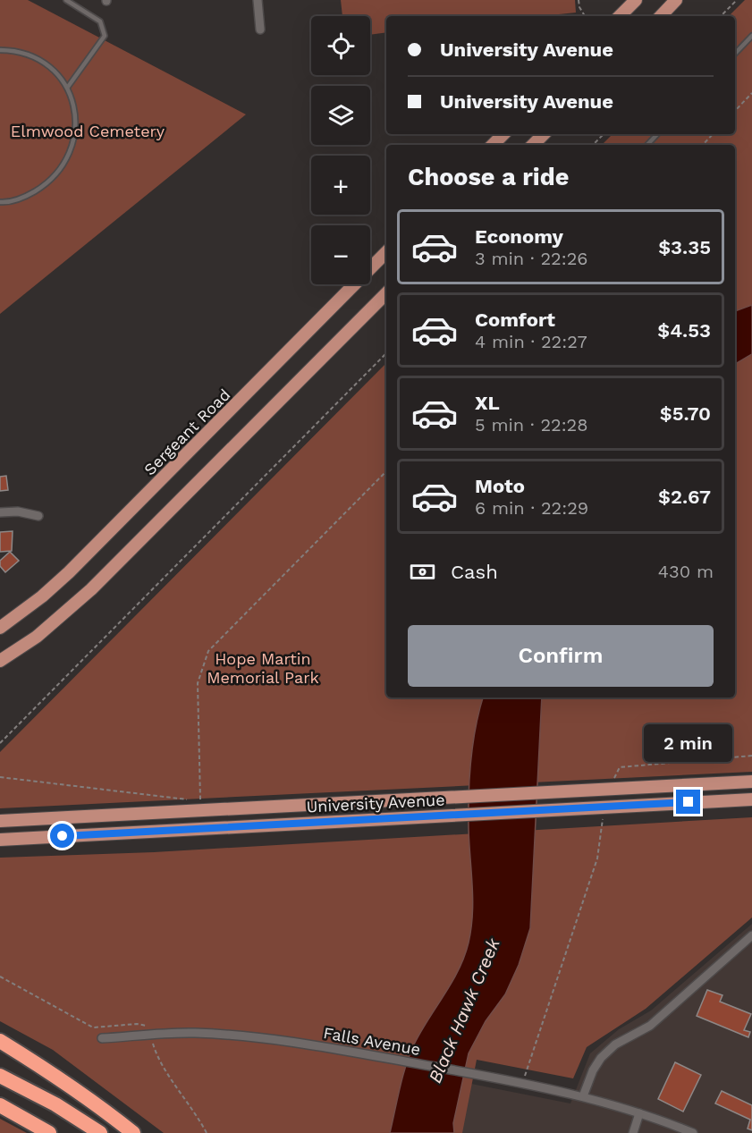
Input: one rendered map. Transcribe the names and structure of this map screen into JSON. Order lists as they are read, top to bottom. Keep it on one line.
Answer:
{"streets":{"main road":["Sergeant Road","University Avenue"],"street":["Falls Avenue"]},"water":["Black Hawk Creek"],"parks":["Elmwood Cemetery","Hope Martin Memorial Park"],"page":{"map_buttons":["+","−"],"banner":["University Avenue","University Avenue"],"heading":"Choose a ride","list":[{"name":"Economy","note":"3 min · 22:26","value":"$3.35"},{"name":"Comfort","note":"4 min · 22:27","value":"$4.53"},{"name":"XL","note":"5 min · 22:28","value":"$5.70"},{"name":"Moto","note":"6 min · 22:29","value":"$2.67"}],"pay":["Cash","430 m"],"buttons":"Confirm","bubble":"2 min"}}
